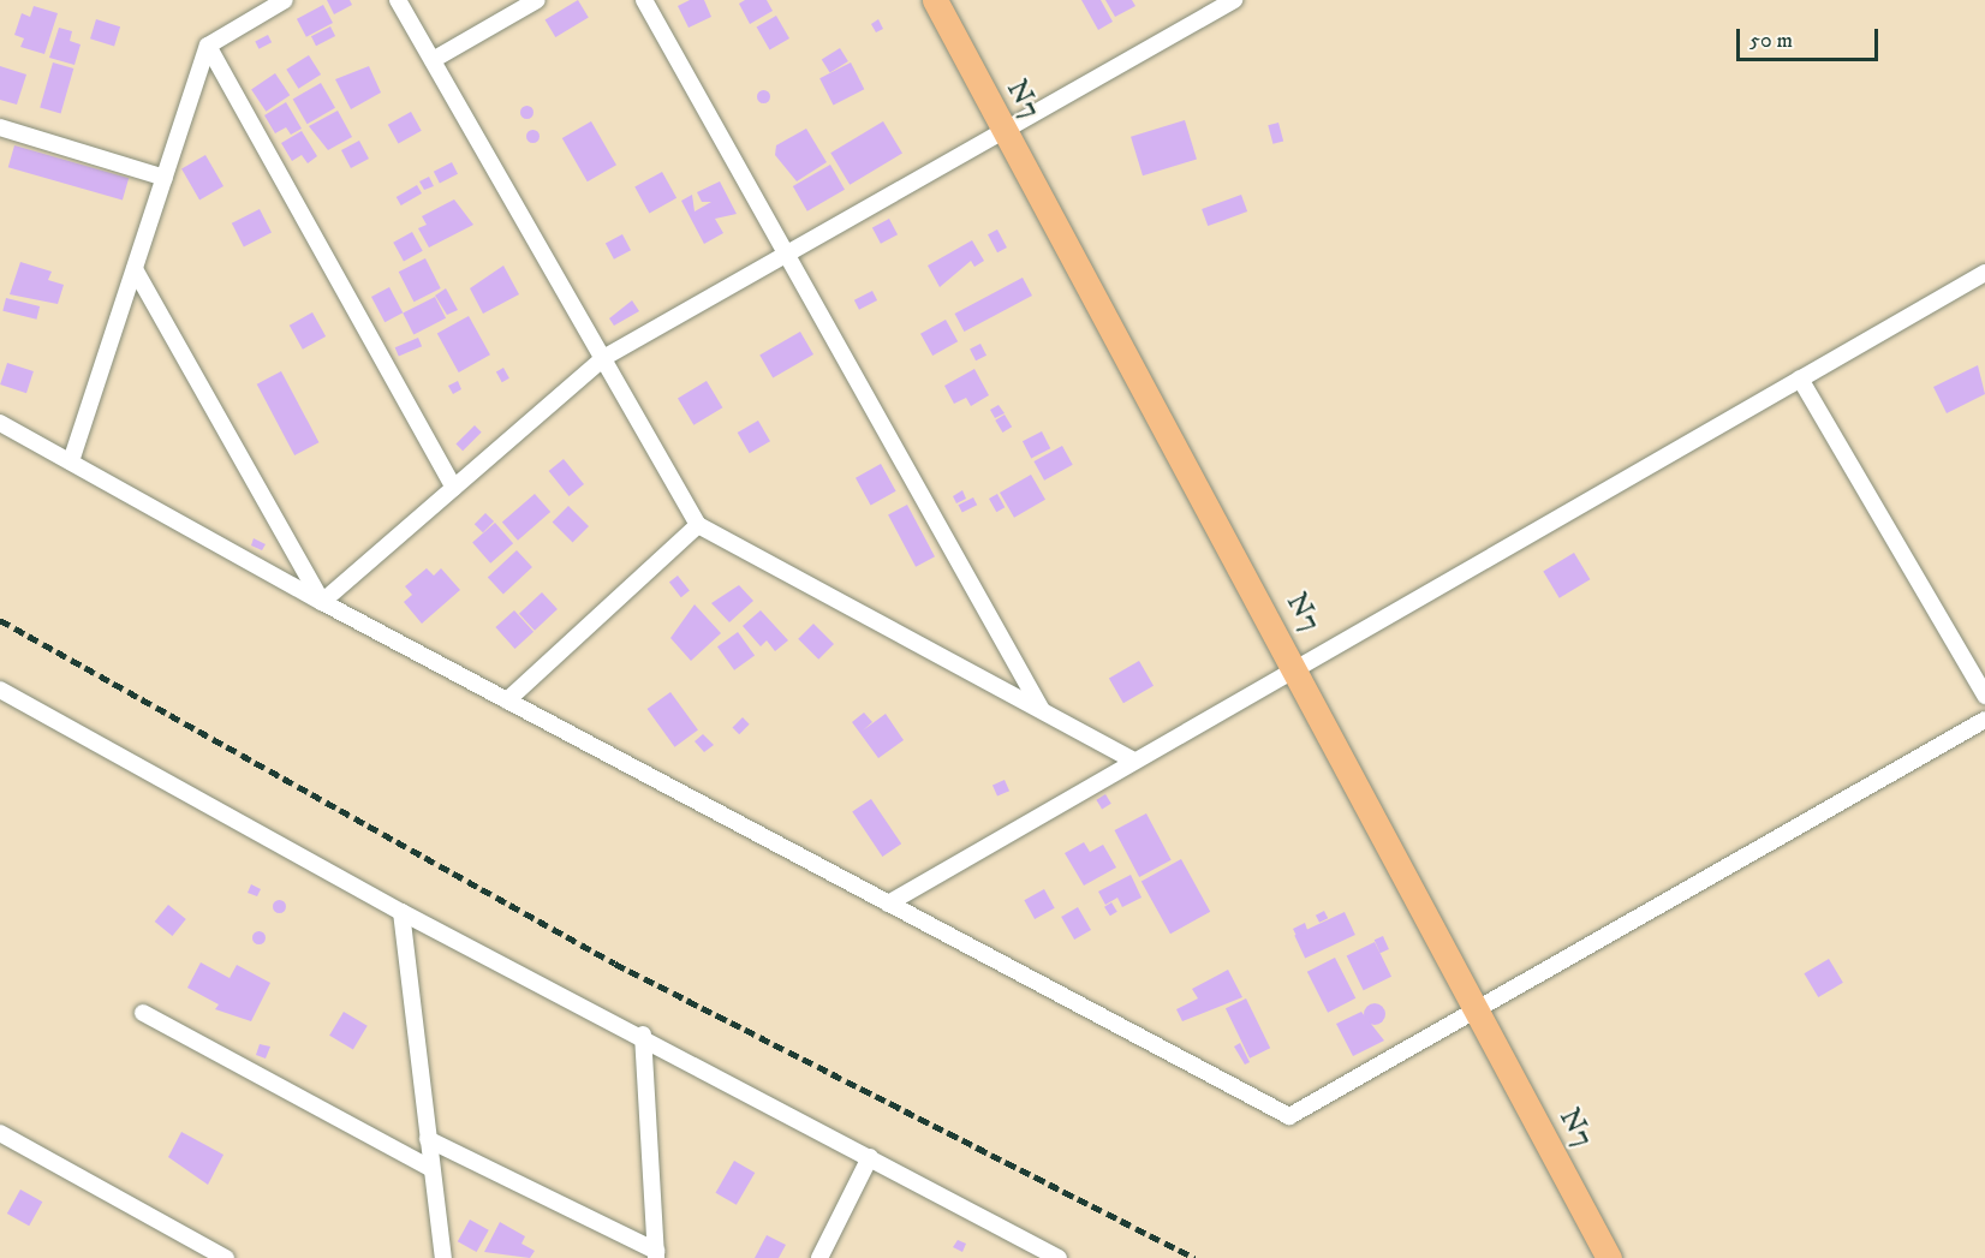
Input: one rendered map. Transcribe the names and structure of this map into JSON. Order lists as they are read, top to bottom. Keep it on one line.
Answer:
{"streets":{"main road":["N7"]},"scale_bar":"50 m"}
